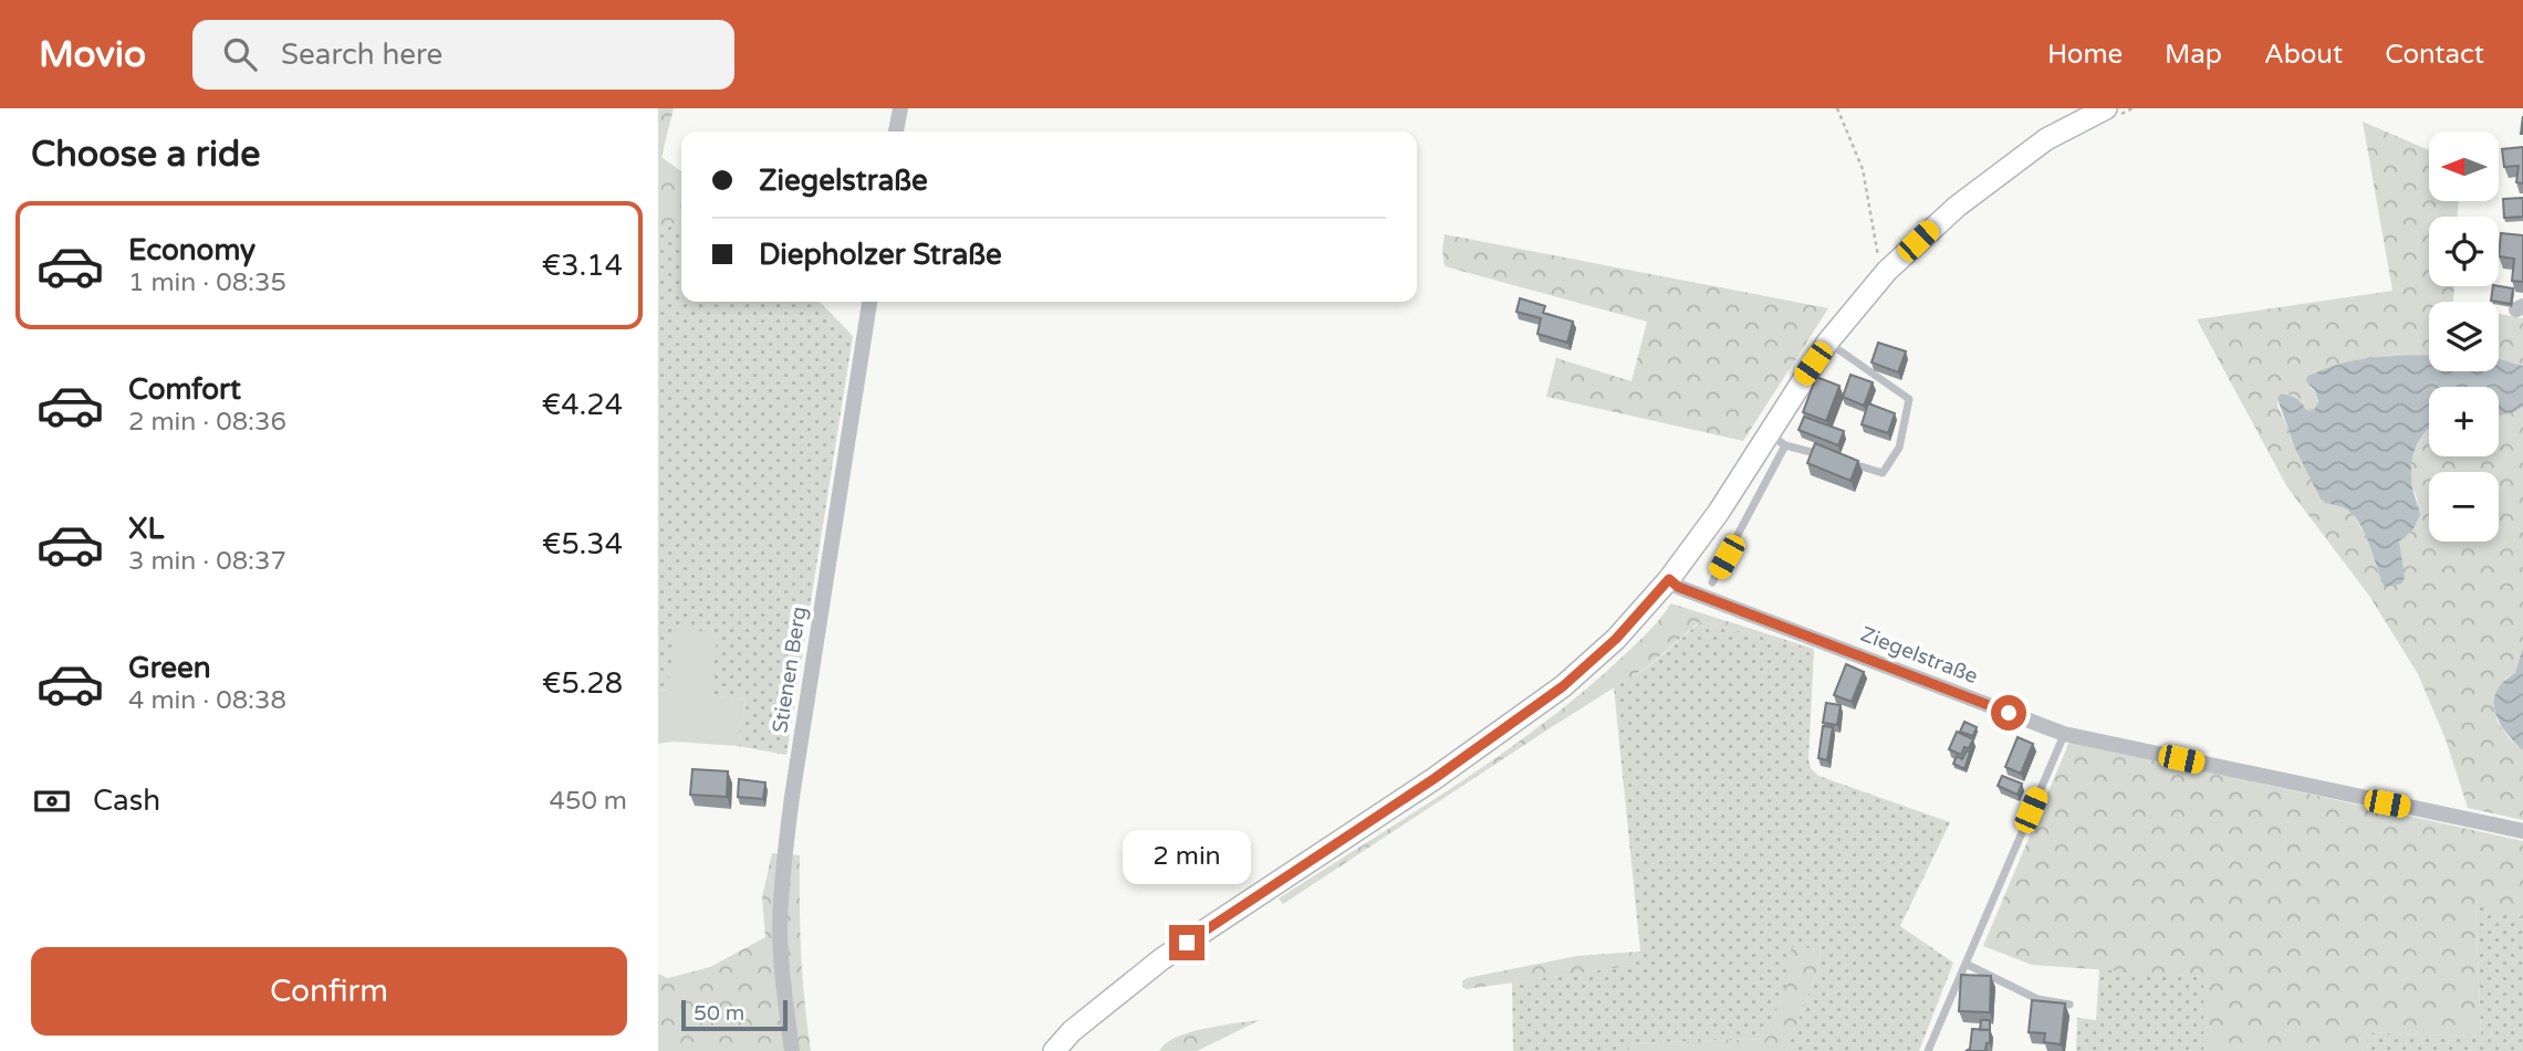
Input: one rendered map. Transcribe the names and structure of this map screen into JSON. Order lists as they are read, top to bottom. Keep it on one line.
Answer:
{"streets":{"street":["Ziegelstraße","Stienen Berg"]},"scale_bar":"50 m","north":"left","page":{"header":"Movio","search":"Search here","nav":["Home","Map","About","Contact"],"heading":"Choose a ride","map_buttons":["+","−"],"banner":["Ziegelstraße","Diepholzer Straße"],"list":[{"name":"Economy","note":"1 min · 08:35","value":"€3.14"},{"name":"Comfort","note":"2 min · 08:36","value":"€4.24"},{"name":"XL","note":"3 min · 08:37","value":"€5.34"},{"name":"Green","note":"4 min · 08:38","value":"€5.28"}],"pay":["Cash","450 m"],"bubble":"2 min","buttons":"Confirm","scale":"50 m"}}
